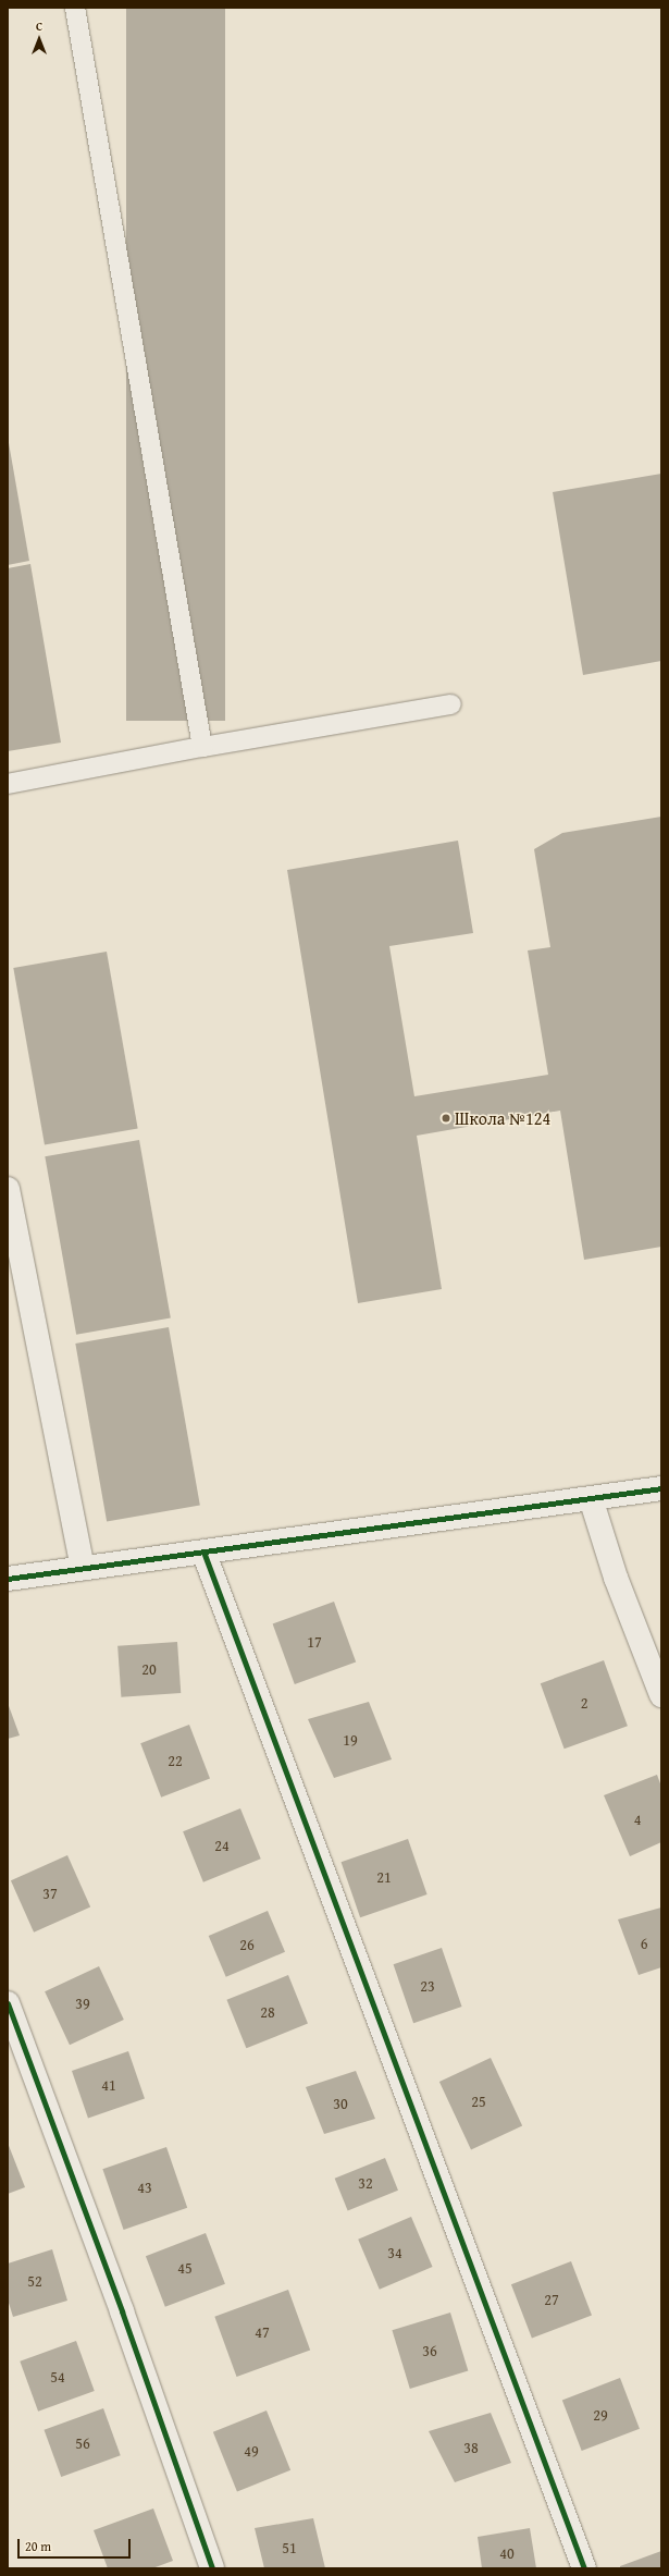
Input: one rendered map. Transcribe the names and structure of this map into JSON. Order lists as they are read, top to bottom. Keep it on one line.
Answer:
{"places":["Школа №124"],"house_numbers":["17","20","2","19","22","4","24","21","37","6","26","23","39","28","41","25","30","32","43","34","45","52","27","47","36","54","29","56","38","49","51","40"],"scale_bar":"20 m","north":"top"}
